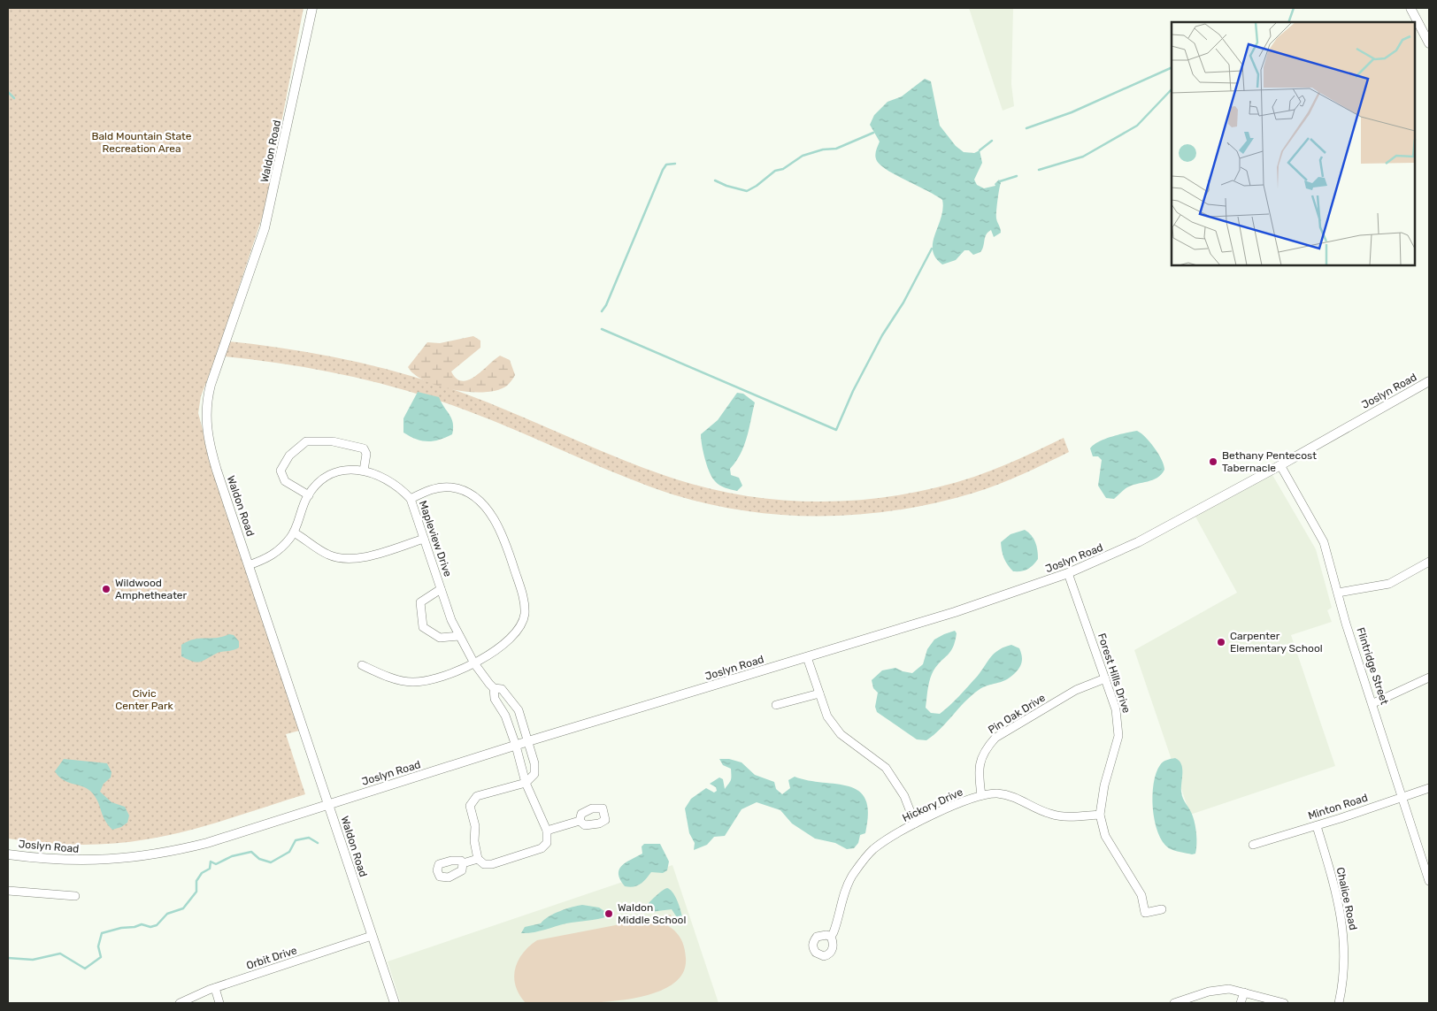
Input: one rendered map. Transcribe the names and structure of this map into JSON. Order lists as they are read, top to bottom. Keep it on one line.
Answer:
{"streets":{"street":["Waldon Road","Joslyn Road","Mapleview Drive","Flintridge Street","Forest Hills Drive","Pin Oak Drive","Hickory Drive","Minton Road","Chalice Road","Orbit Drive"]},"crossings":[["Waldon Road","Joslyn Road"],["Waldon Road","Mapleview Drive"],["Waldon Road","Orbit Drive"],["Joslyn Road","Mapleview Drive"],["Joslyn Road","Flintridge Street"],["Joslyn Road","Forest Hills Drive"],["Flintridge Street","Minton Road"],["Forest Hills Drive","Pin Oak Drive"],["Forest Hills Drive","Hickory Drive"],["Pin Oak Drive","Hickory Drive"],["Minton Road","Chalice Road"]],"parks":["Bald Mountain State Recreation Area","Civic Center Park"],"places":["Bethany Pentecost Tabernacle","Wildwood Amphetheater","Carpenter Elementary School","Waldon Middle School"]}
